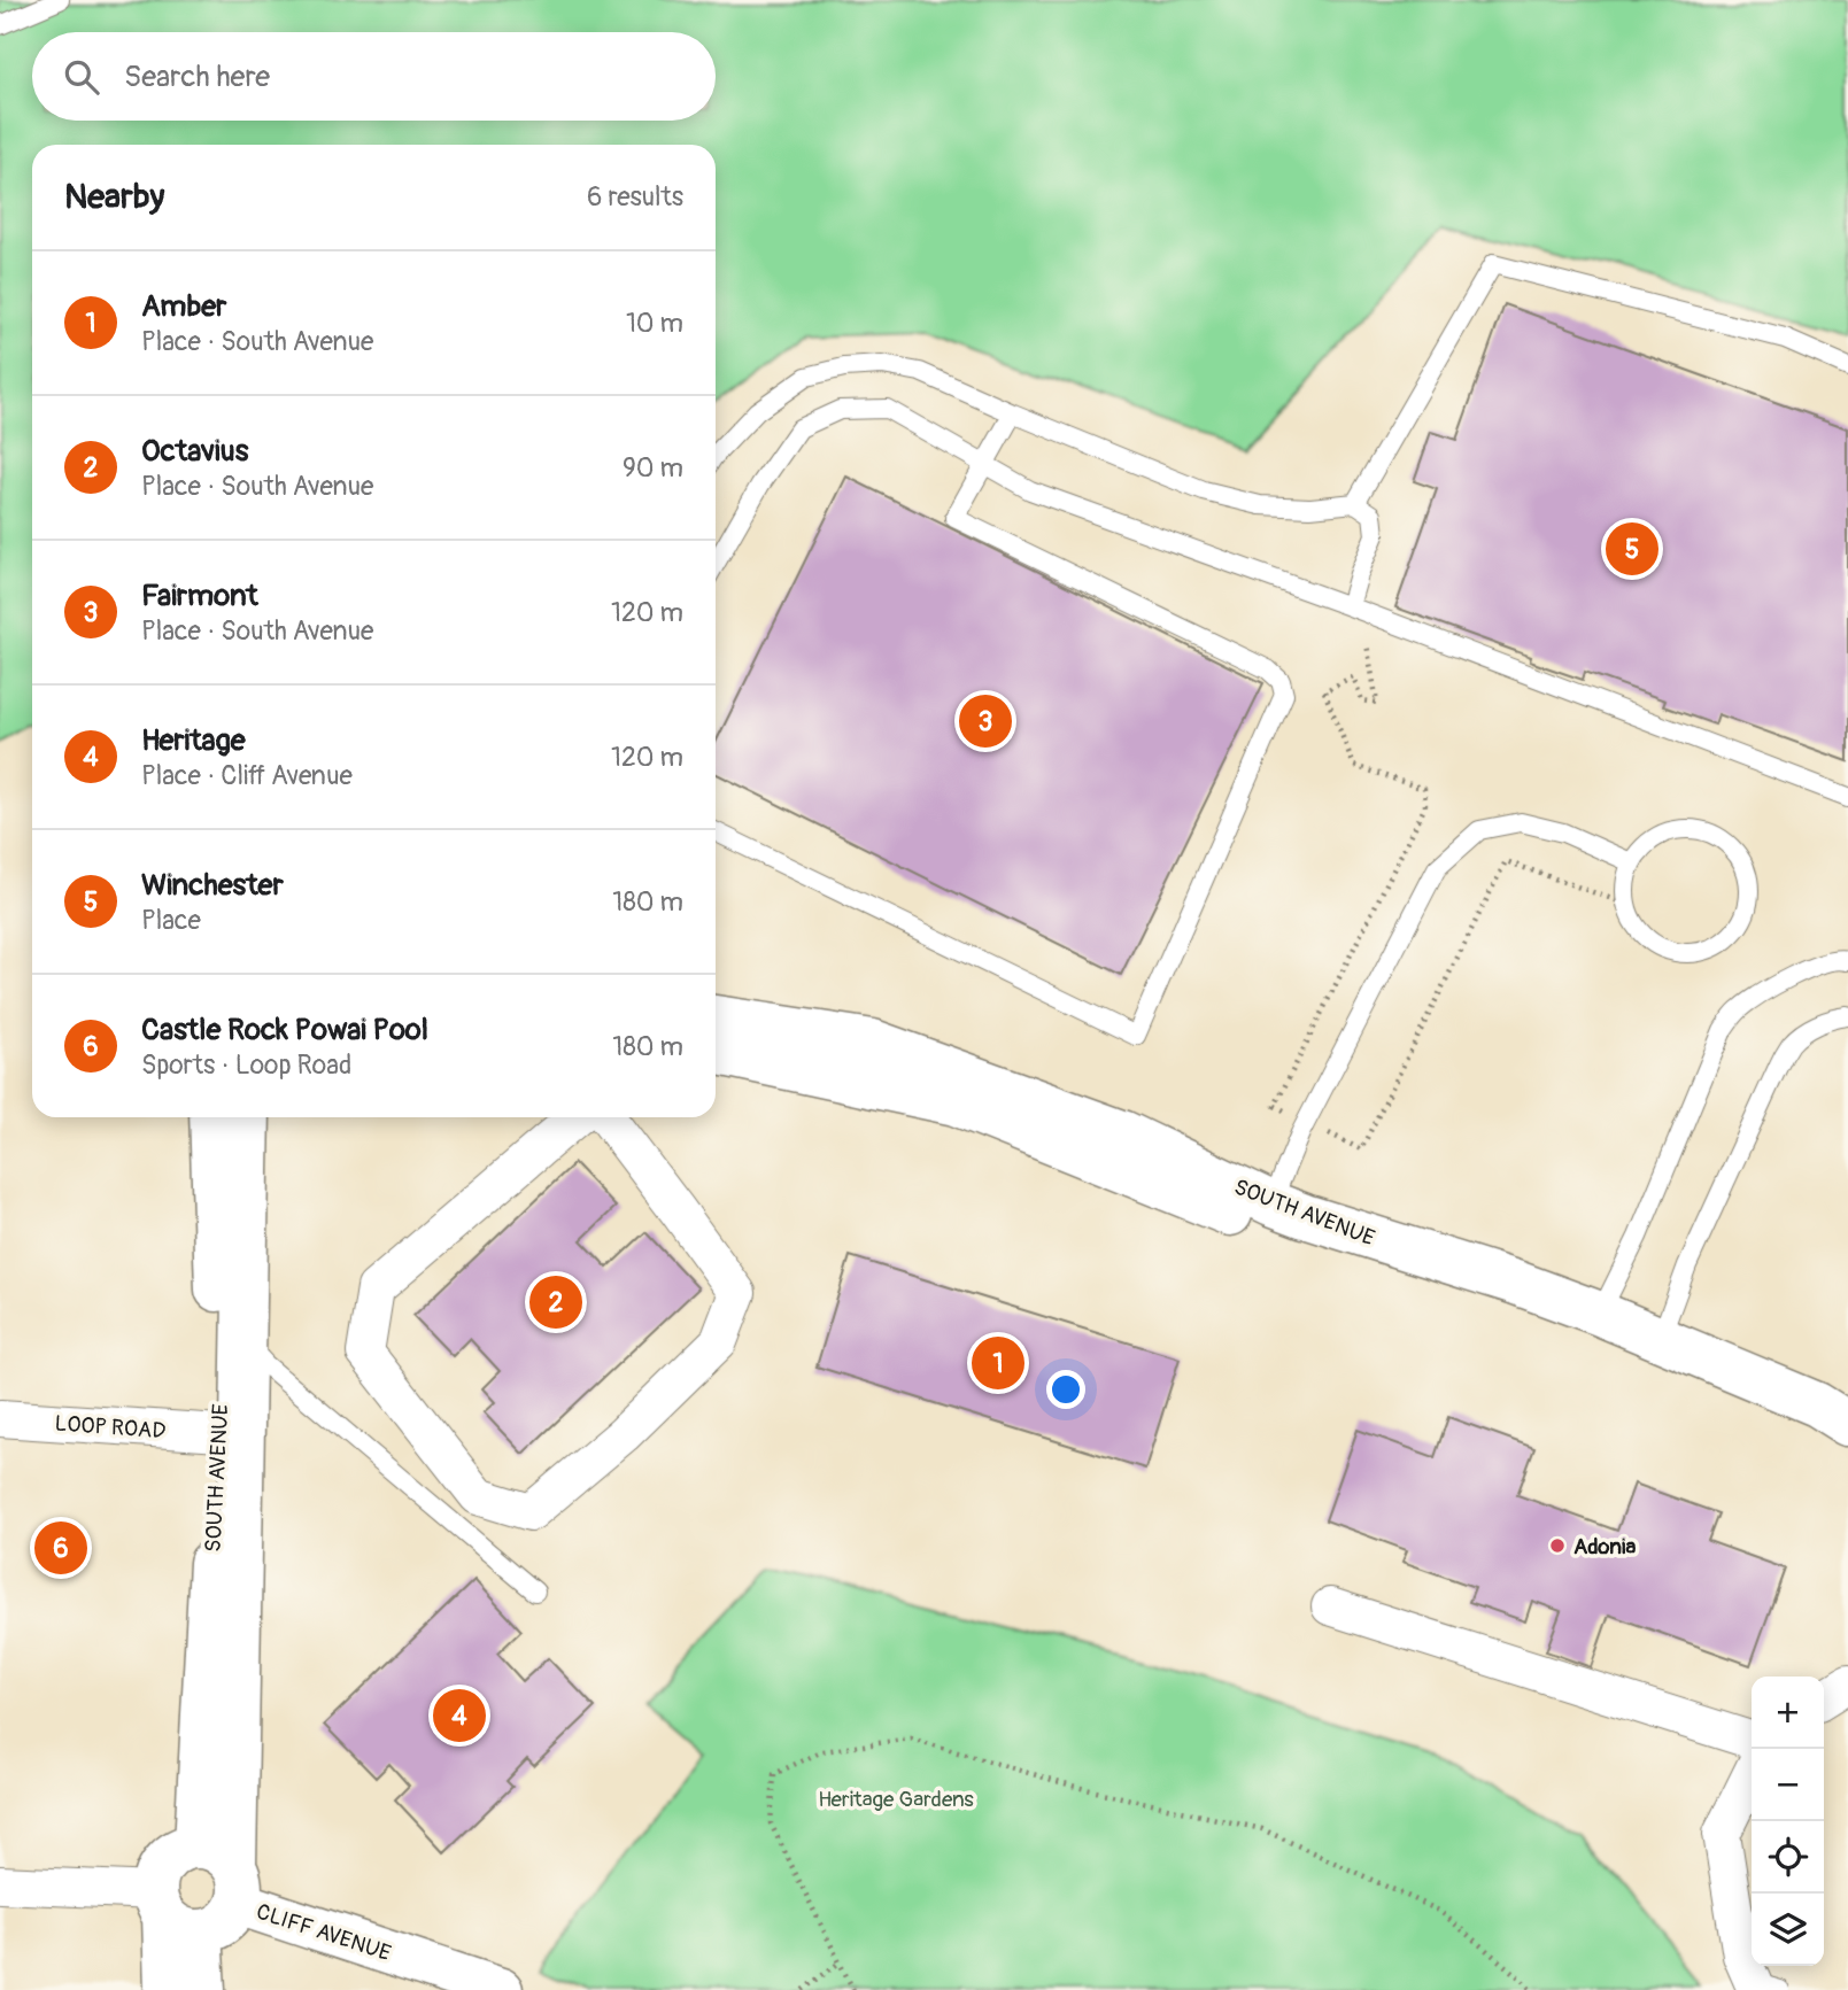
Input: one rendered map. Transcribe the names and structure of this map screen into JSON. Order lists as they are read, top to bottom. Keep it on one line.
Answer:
{"streets":{"street":["SOUTH AVENUE","LOOP ROAD","CLIFF AVENUE"]},"crossings":[["SOUTH AVENUE","LOOP ROAD"],["SOUTH AVENUE","CLIFF AVENUE"]],"parks":["Heritage Gardens"],"places":["Adonia"],"page":{"search":"Search here","heading":["Nearby","6 results"],"list":[{"mark":"1","name":"Amber","note":"Place · South Avenue","value":"10 m"},{"mark":"2","name":"Octavius","note":"Place · South Avenue","value":"90 m"},{"mark":"3","name":"Fairmont","note":"Place · South Avenue","value":"120 m"},{"mark":"4","name":"Heritage","note":"Place · Cliff Avenue","value":"120 m"},{"mark":"5","name":"Winchester","note":"Place","value":"180 m"},{"mark":"6","name":"Castle Rock Powai Pool","note":"Sports · Loop Road","value":"180 m"}],"pins":["5","3","2","1","6","4"],"map_buttons":["+","−"]}}
